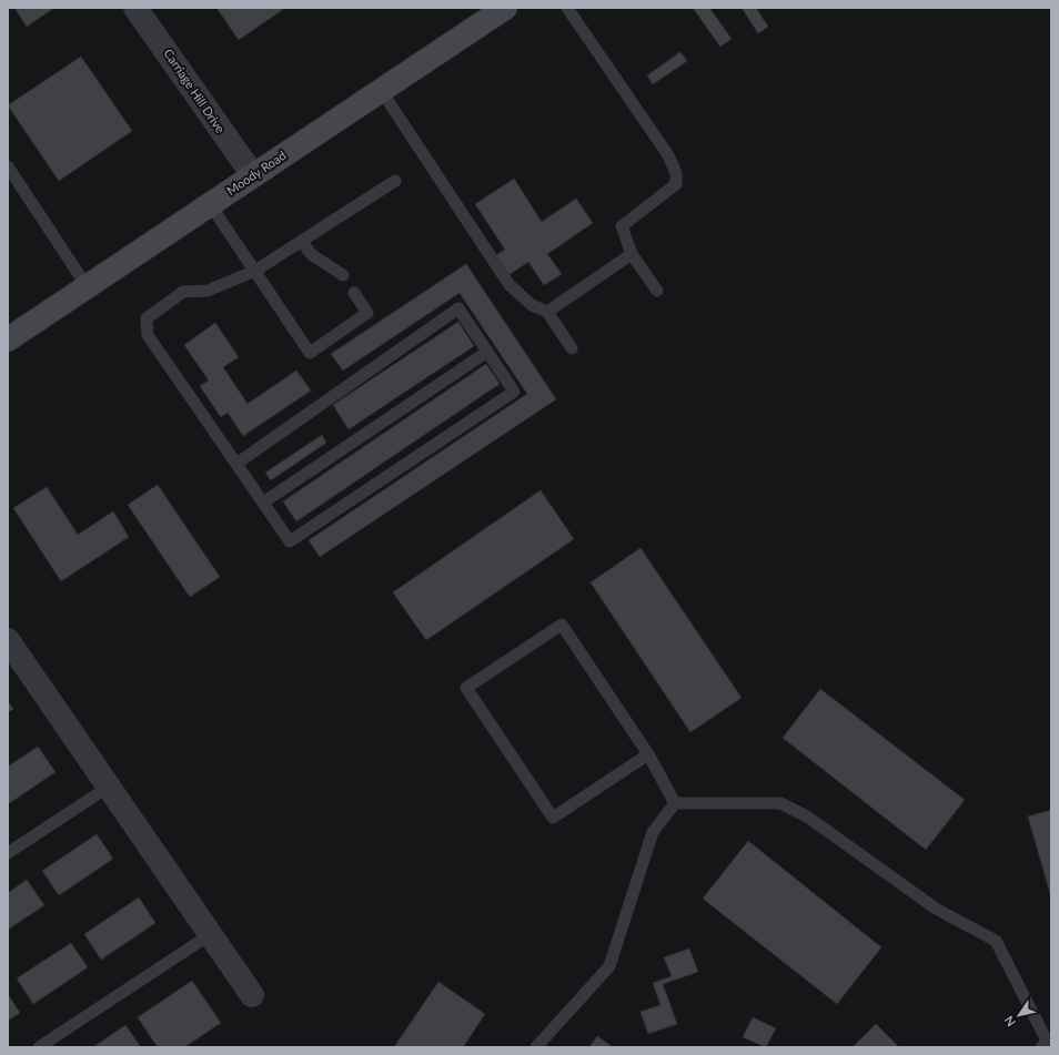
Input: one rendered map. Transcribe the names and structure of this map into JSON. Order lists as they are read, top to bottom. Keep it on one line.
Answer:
{"streets":{"main road":["Moody Road"],"street":["Carriage Hill Drive"]},"crossings":[["Carriage Hill Drive","Moody Road"]],"north":"bottom left"}
